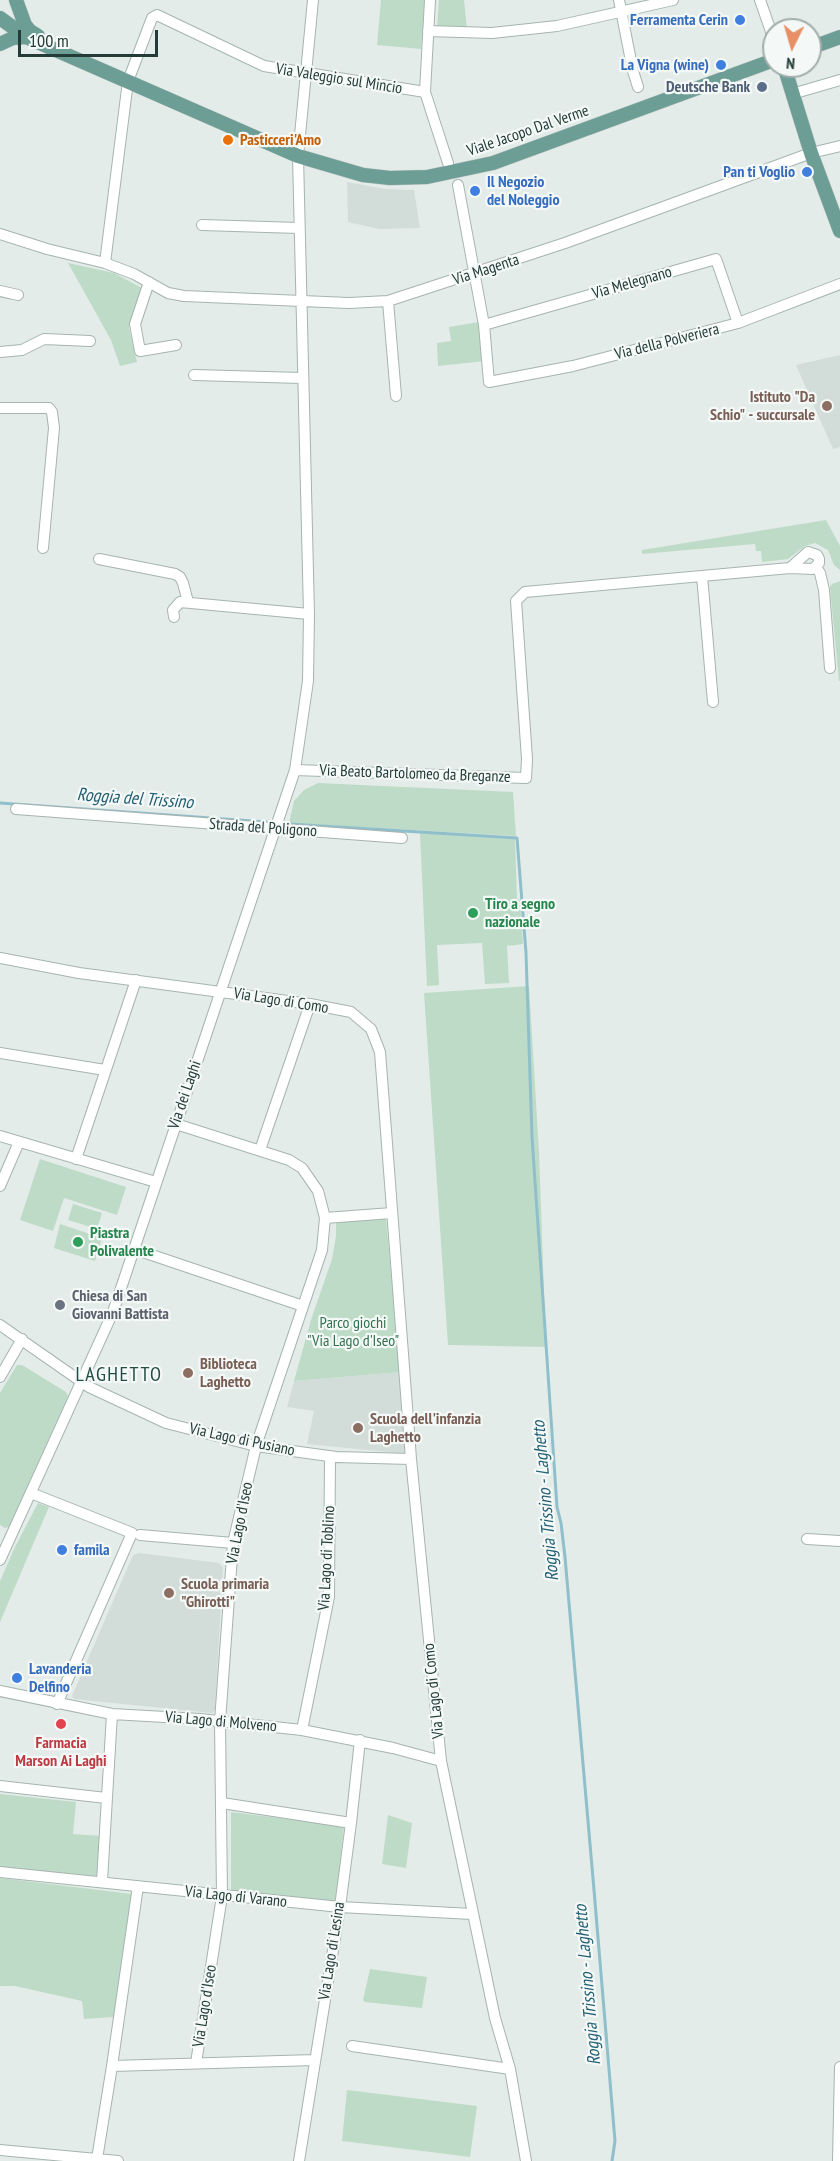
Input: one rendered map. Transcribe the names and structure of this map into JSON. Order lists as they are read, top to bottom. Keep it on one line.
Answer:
{"streets":{"main road":["Viale Jacopo Dal Verme"],"street":["Via Valeggio sul Mincio","Via Magenta","Via Melegnano","Via della Polveriera","Via Beato Bartolomeo da Breganze","Strada del Poligono","Via Lago di Como","Via dei Laghi","Via Lago di Pusiano","Via Lago d'Iseo","Via Lago di Toblino","Via Lago di Molveno","Via Lago di Varano","Via Lago di Lesina"]},"crossings":[["Via Valeggio sul Mincio","Viale Jacopo Dal Verme"],["Via Valeggio sul Mincio","Via dei Laghi"],["Viale Jacopo Dal Verme","Via dei Laghi"],["Via Magenta","Via dei Laghi"],["Via Melegnano","Via della Polveriera"],["Via Beato Bartolomeo da Breganze","Via dei Laghi"],["Strada del Poligono","Via dei Laghi"],["Via Lago di Como","Via dei Laghi"],["Via Lago di Como","Via Lago di Pusiano"],["Via Lago di Como","Via Lago di Molveno"],["Via Lago di Como","Via Lago di Varano"],["Via dei Laghi","Via Lago di Pusiano"],["Via dei Laghi","Via Lago d'Iseo"],["Via Lago di Pusiano","Via Lago d'Iseo"],["Via Lago di Pusiano","Via Lago di Toblino"],["Via Lago d'Iseo","Via Lago di Molveno"],["Via Lago d'Iseo","Via Lago di Varano"],["Via Lago di Toblino","Via Lago di Molveno"],["Via Lago di Molveno","Via Lago di Lesina"],["Via Lago di Varano","Via Lago di Lesina"]],"districts":["LAGHETTO"],"water":["Roggia del Trissino","Roggia Trissino - Laghetto"],"parks":["Parco giochi \"Via Lago d'Iseo\""],"places":["Ferramenta Cerin","La Vigna (wine)","Deutsche Bank","Pasticceri'Amo","Pan ti Voglio","Il Negozio del Noleggio","Istituto \"Da Schio\" - succursale","Tiro a segno nazionale","Piastra Polivalente","Chiesa di San Giovanni Battista","Biblioteca Laghetto","Scuola dell'infanzia Laghetto","famila","Scuola primaria \"Ghirotti\"","Lavanderia Delfino","Farmacia Marson Ai Laghi"],"scale_bar":"100 m","north":"bottom"}
